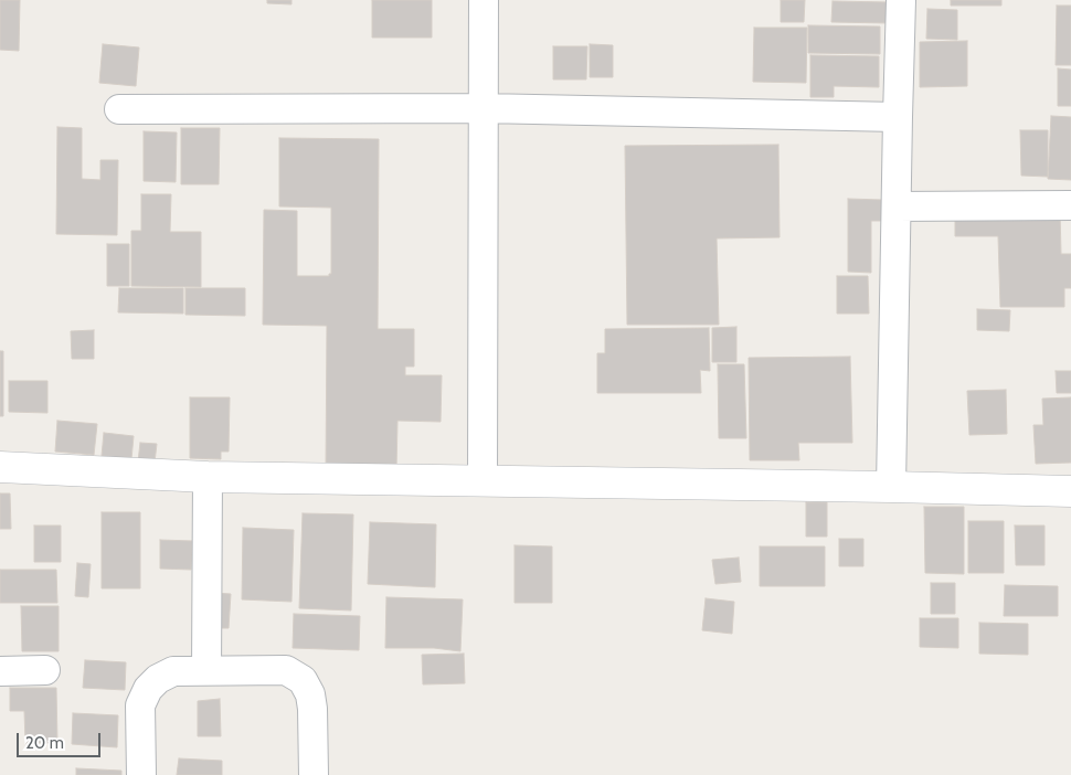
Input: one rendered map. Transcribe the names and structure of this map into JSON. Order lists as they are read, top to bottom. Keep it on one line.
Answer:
{"scale_bar":"20 m"}
